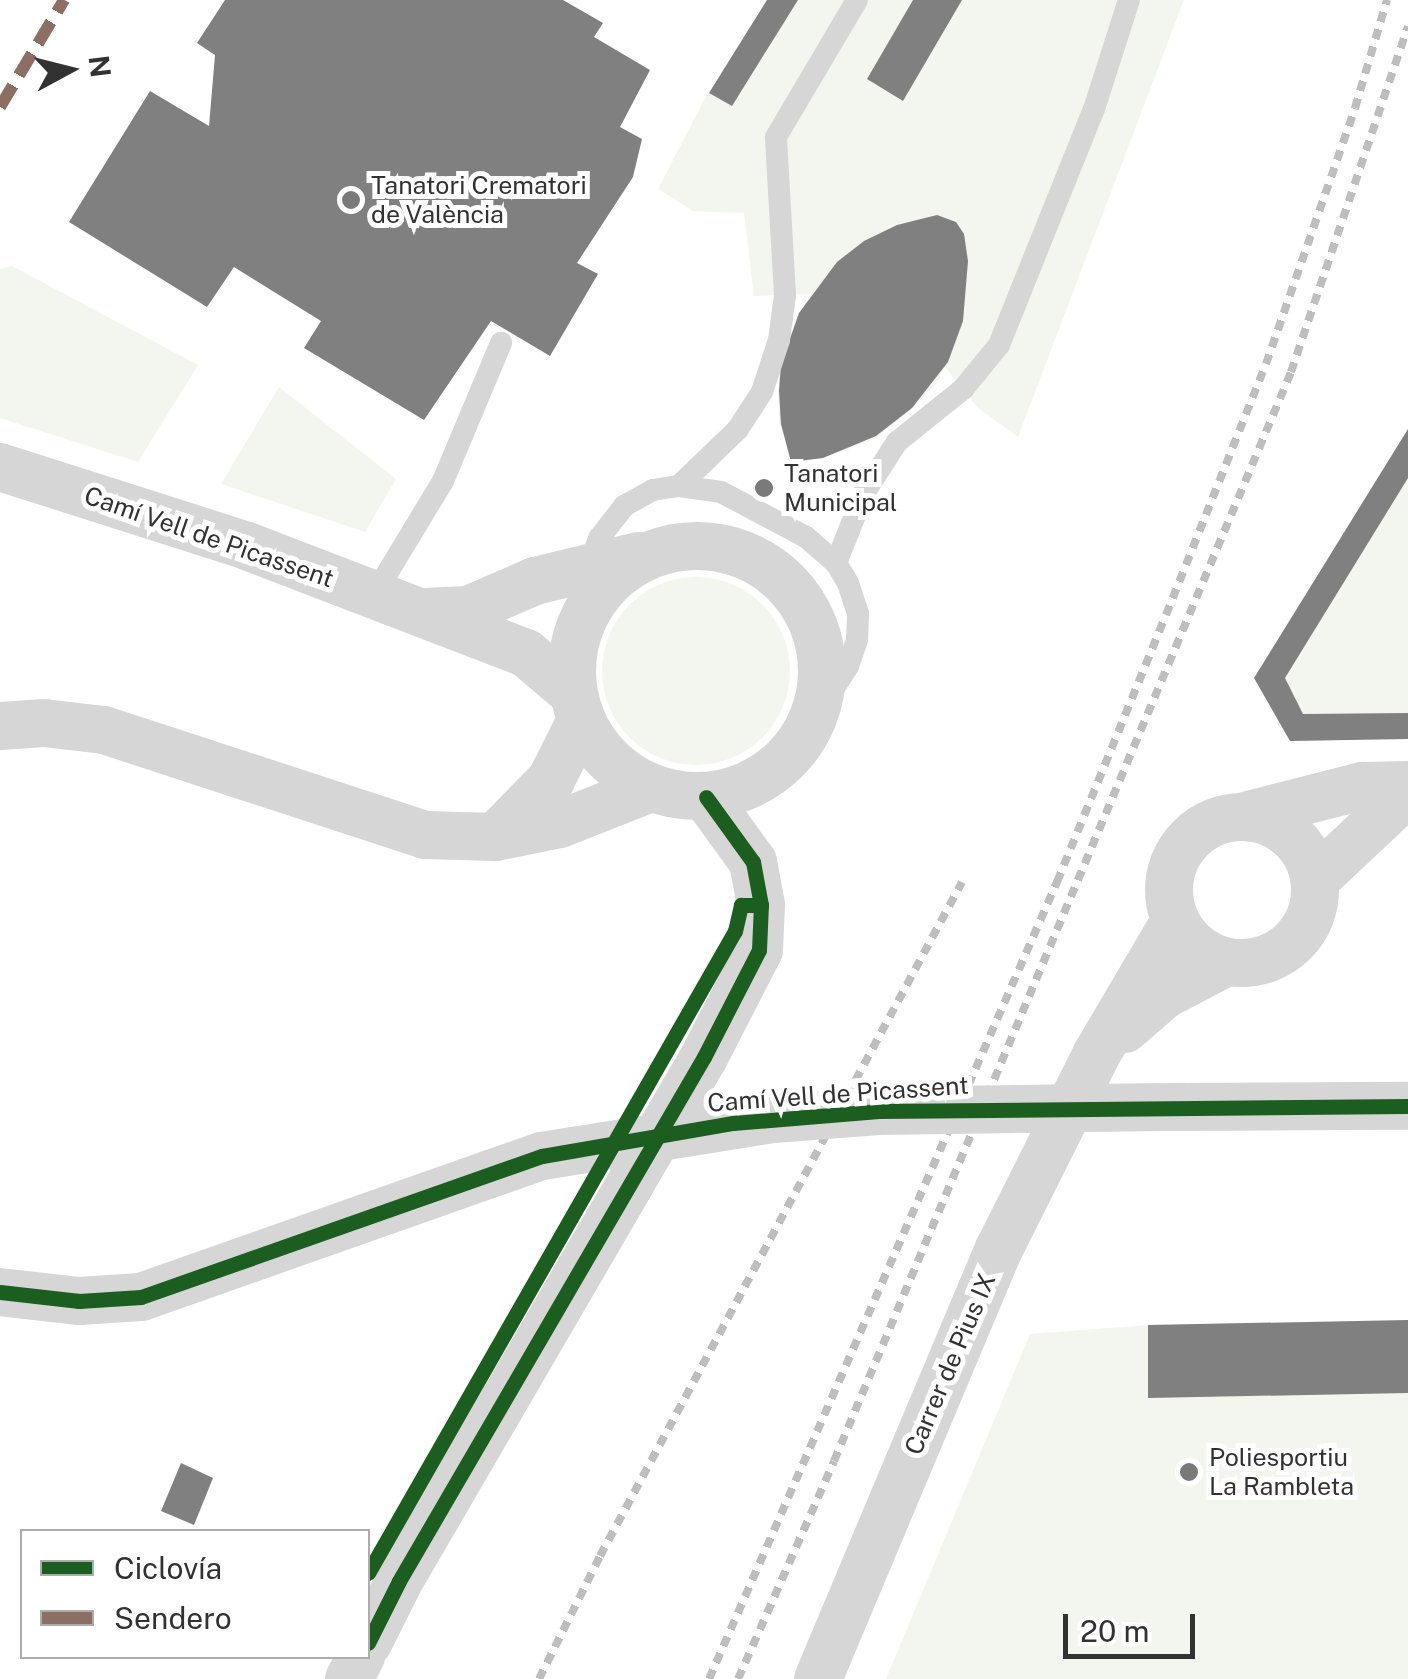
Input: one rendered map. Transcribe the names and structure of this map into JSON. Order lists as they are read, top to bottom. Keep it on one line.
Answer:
{"streets":{"street":["Camí Vell de Picassent","Carrer de Pius IX"]},"places":["Tanatori Crematori de València","Tanatori Municipal","Poliesportiu La Rambleta"],"legend":["Ciclovía","Sendero"],"scale_bar":"20 m","north":"right"}
